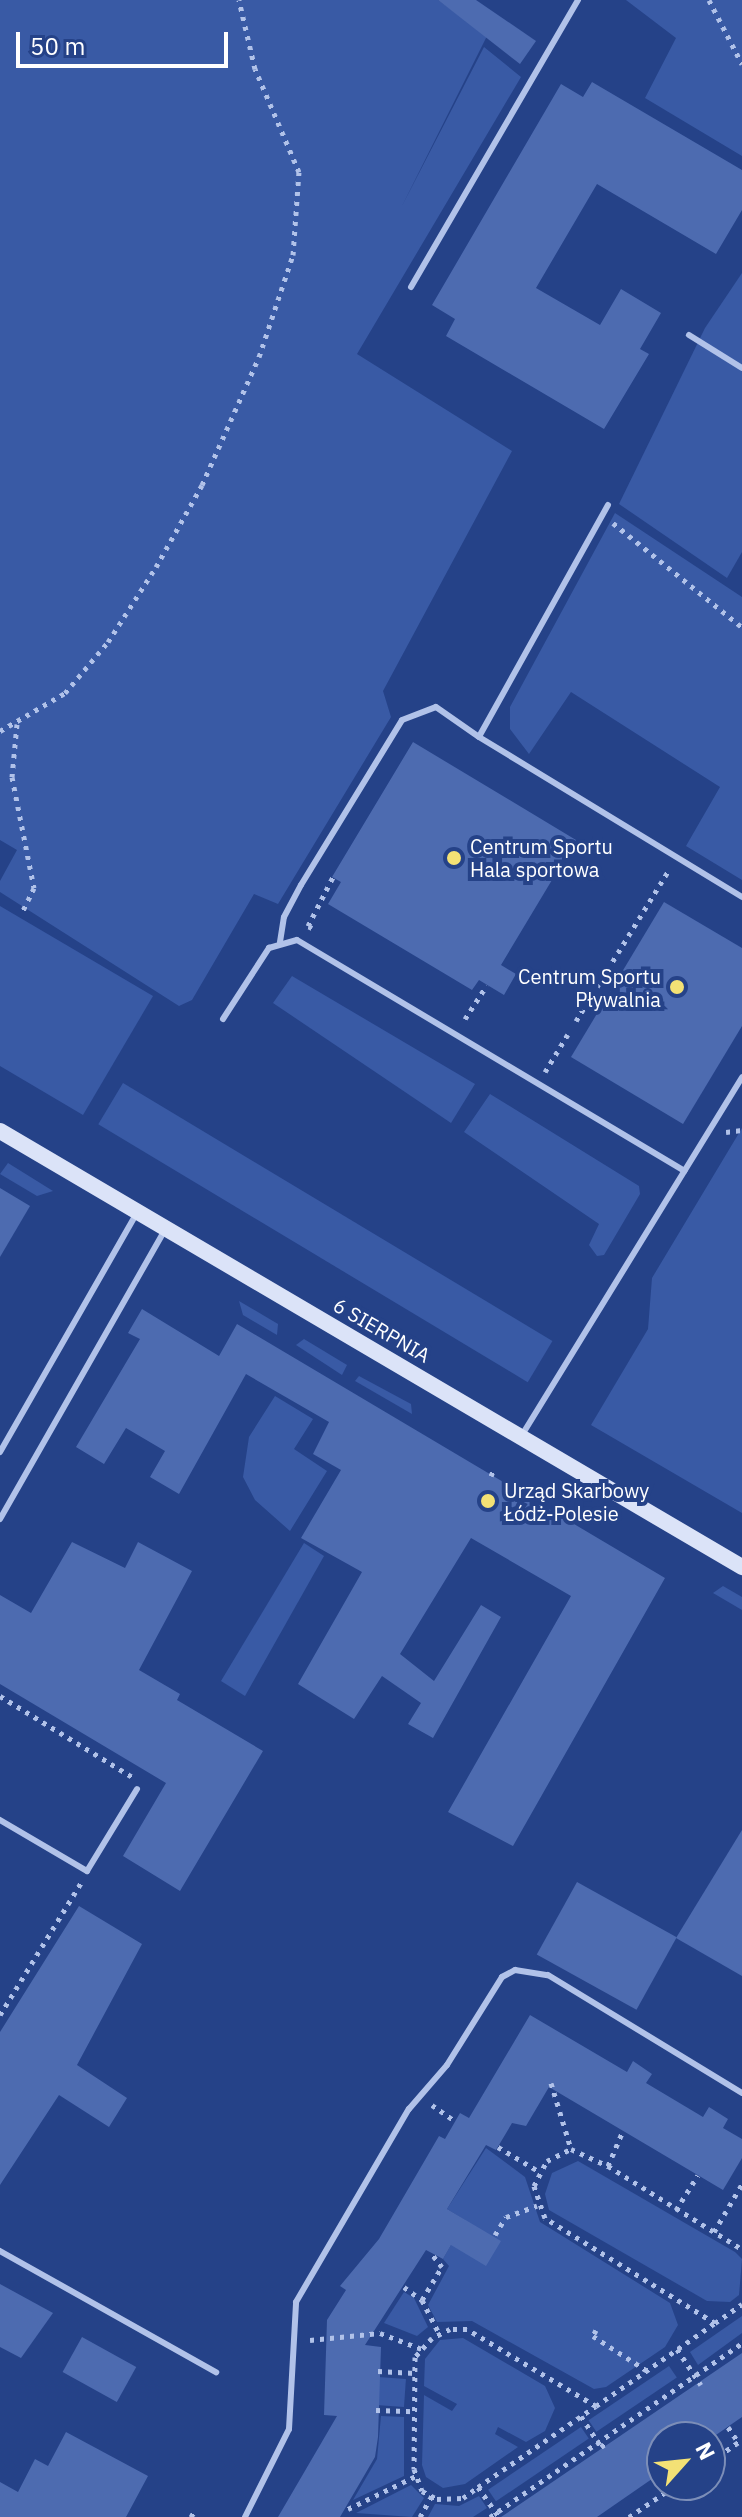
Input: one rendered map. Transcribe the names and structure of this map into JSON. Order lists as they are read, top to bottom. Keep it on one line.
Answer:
{"streets":{"street":["6 SIERPNIA"]},"places":["Centrum Sportu Hala sportowa","Centrum Sportu Pływalnia","Urząd Skarbowy Łódż-Polesie"],"scale_bar":"50 m","north":"top right"}
